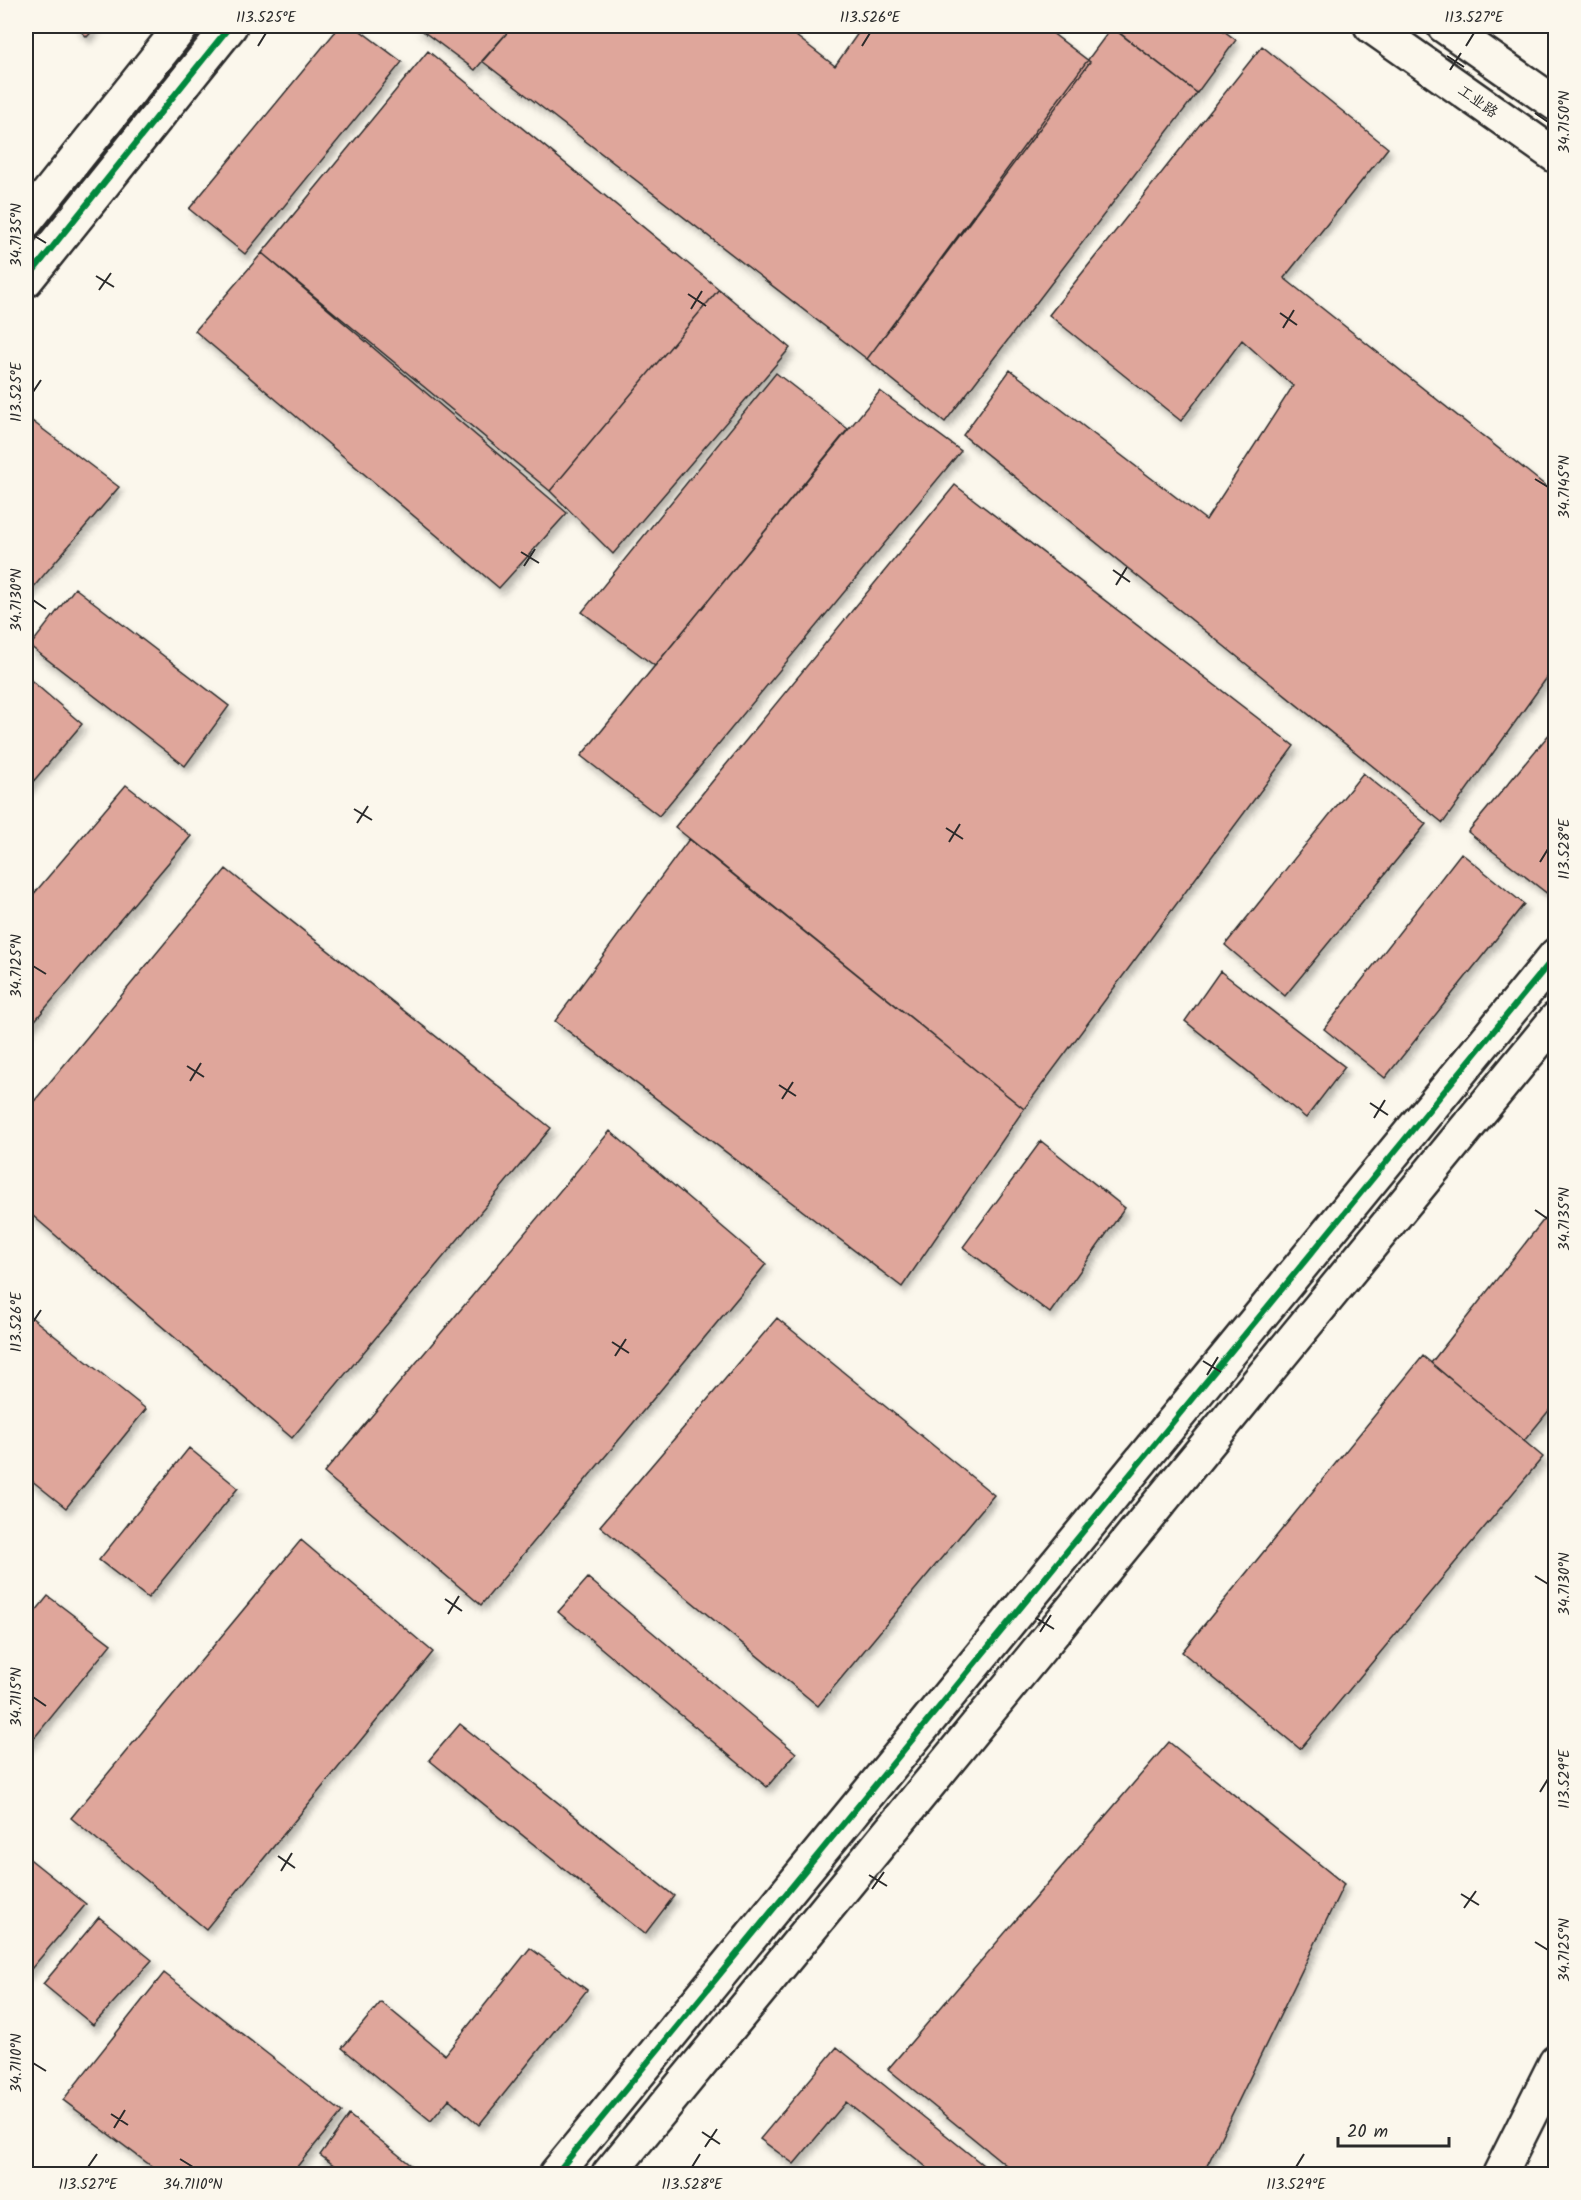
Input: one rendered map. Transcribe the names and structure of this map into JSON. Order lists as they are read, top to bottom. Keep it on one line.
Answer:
{"streets":{"main road":["工业路"]},"scale_bar":"20 m","coordinates":["113.525°E","113.526°E","113.527°E","34.7150°N","34.7135°N","34.7145°N","34.7130°N","113.528°E","34.7125°N","34.7115°N","113.529°E","34.7110°N"]}
